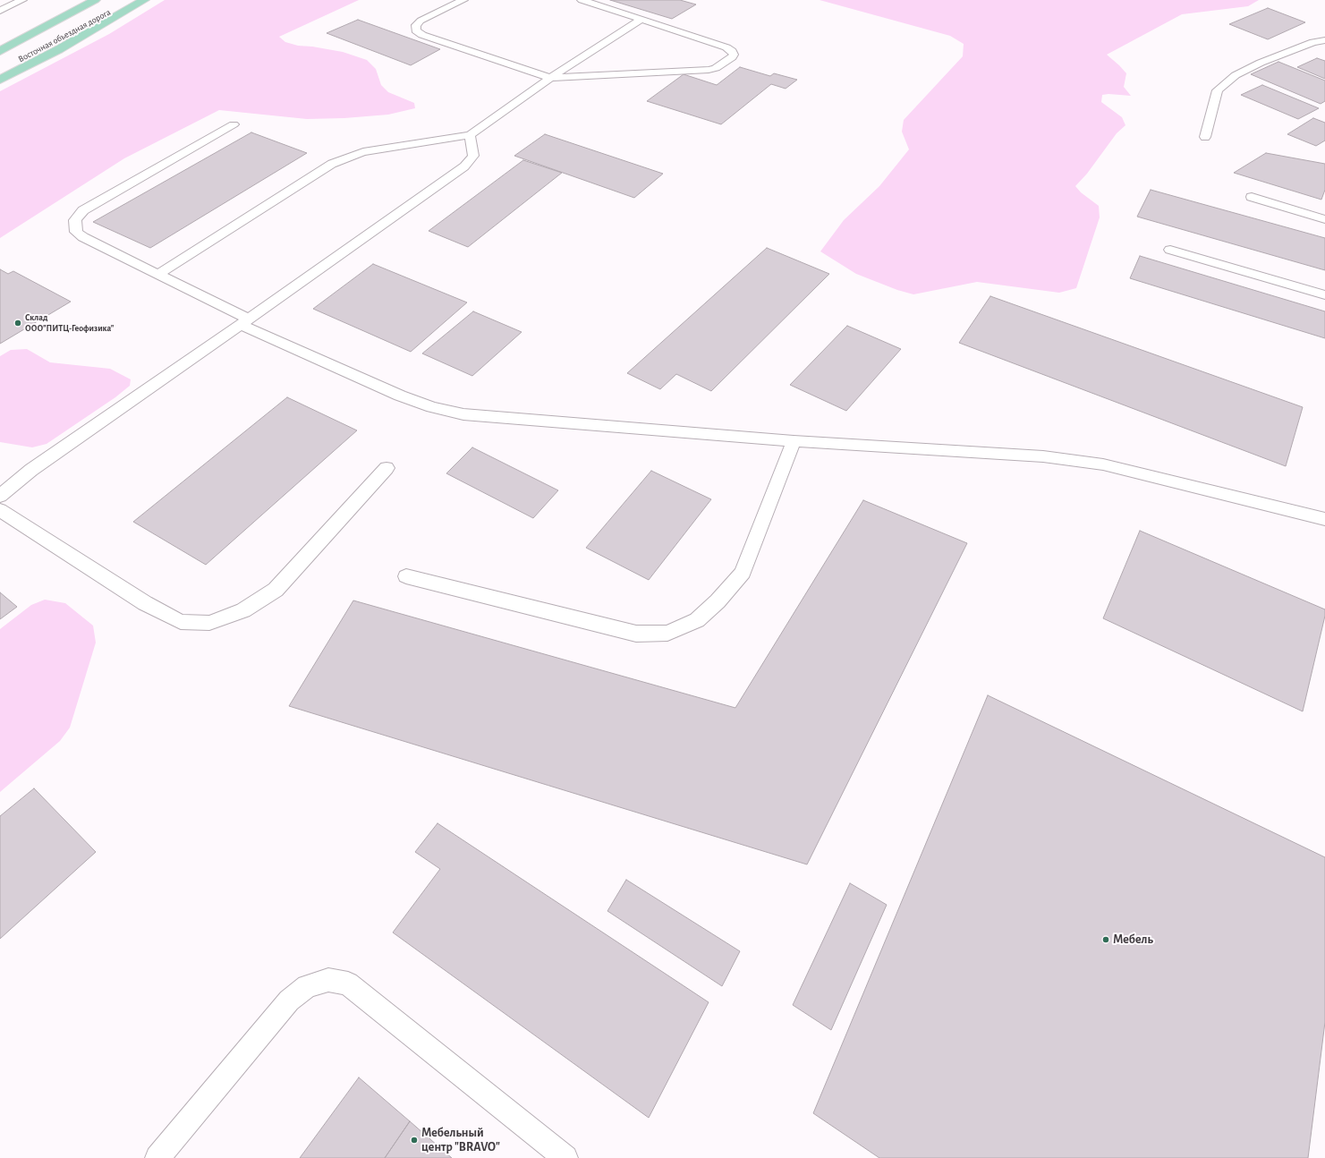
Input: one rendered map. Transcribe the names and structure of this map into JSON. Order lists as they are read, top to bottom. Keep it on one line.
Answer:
{"streets":{"main road":["Восточная объездная дорога"]},"places":["Склад ООО\"ПИТЦ-Геофизика\"","Мебель","Мебельный центр \"BRAVO\""]}
